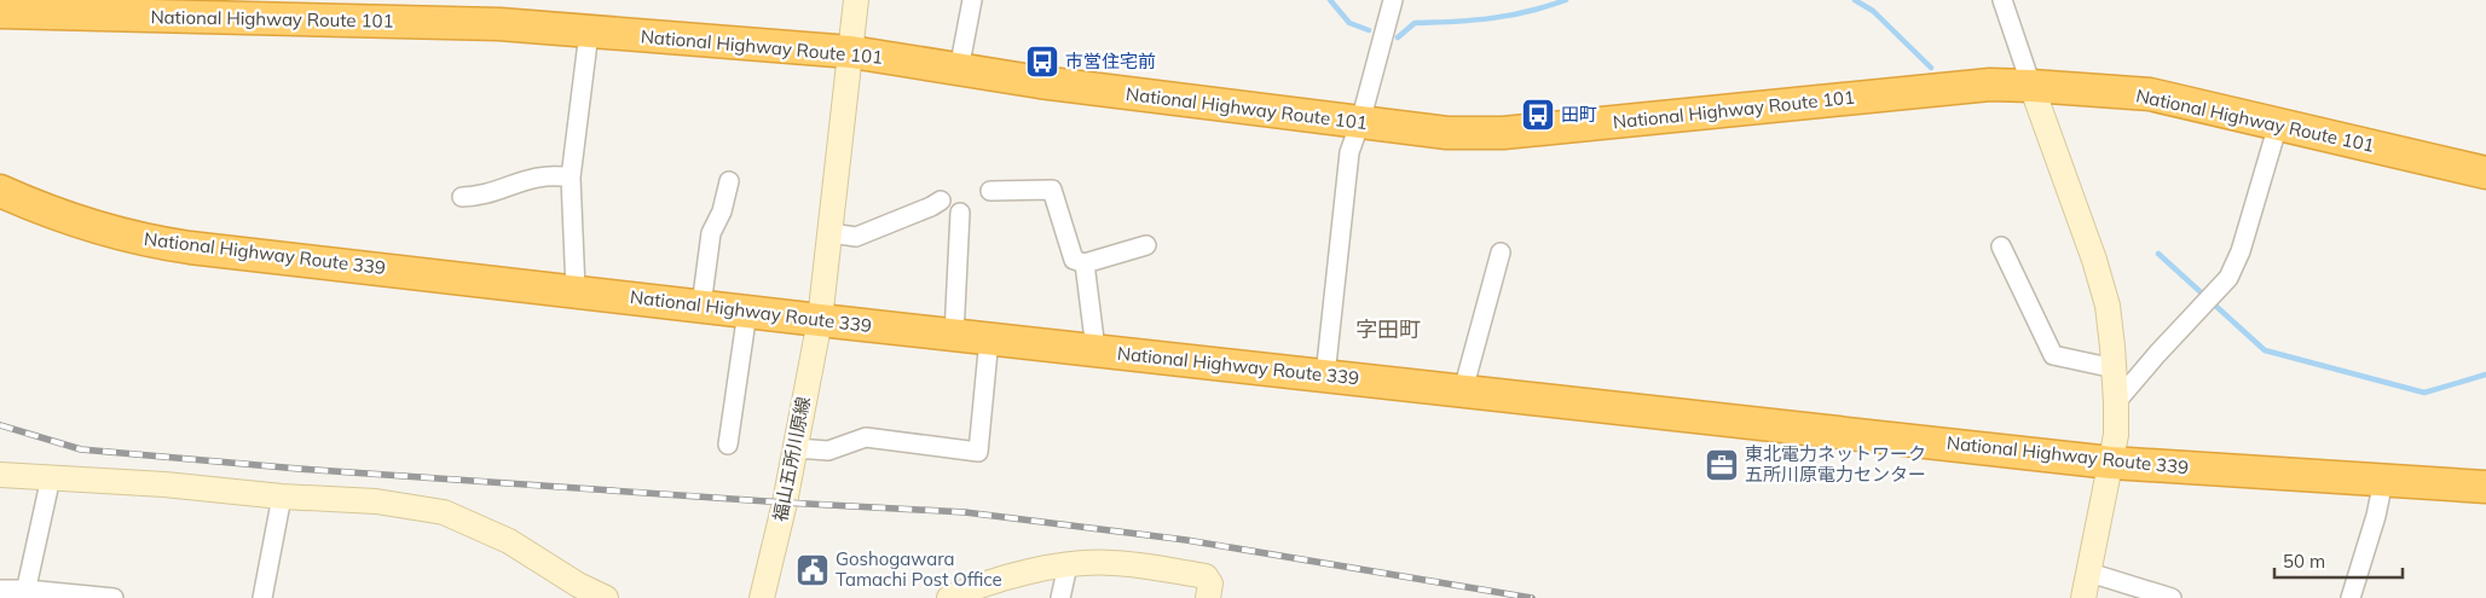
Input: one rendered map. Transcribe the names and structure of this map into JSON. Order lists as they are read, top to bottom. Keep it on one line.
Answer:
{"streets":{"highway":["National Highway Route 101","National Highway Route 339"],"street":["福山五所川原線"]},"crossings":[["National Highway Route 101","福山五所川原線"],["National Highway Route 339","福山五所川原線"]],"districts":["字田町"],"places":{"bus stop":["市営住宅前","田町"],"office":["東北電力ネットワーク 五所川原電力センター"],"public building":["Goshogawara Tamachi Post Office"]},"scale_bar":"50 m"}
